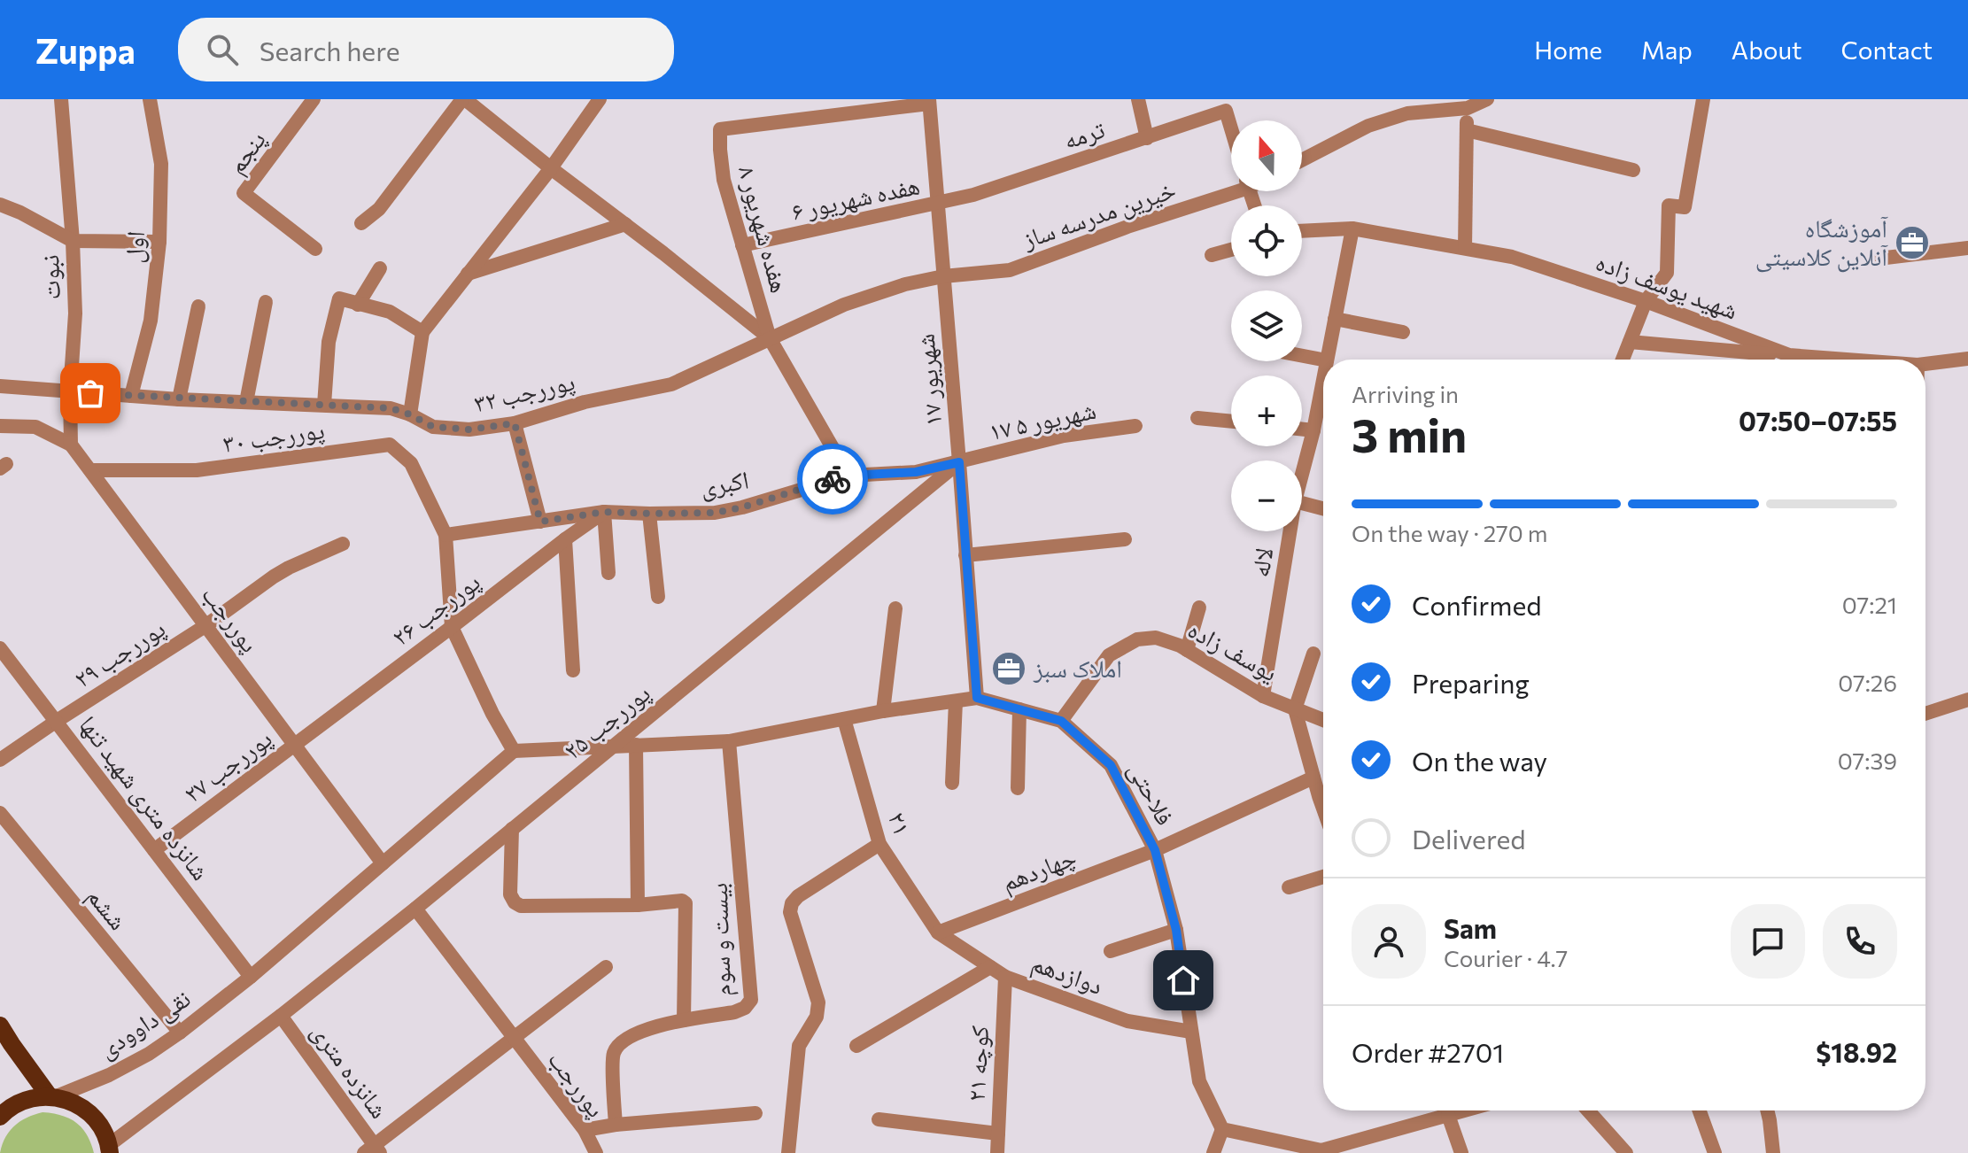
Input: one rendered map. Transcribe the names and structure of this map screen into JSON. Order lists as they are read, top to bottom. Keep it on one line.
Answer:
{"streets":{"street":["ترمه","پنجم","هفده شهریور ۶","خیرین مدرسه ساز","هفده شهریور ۸","اول","نبوت","شهید یوسف زاده","۱۷ شهریور","پوررجب ۳۲","۱۷ شهریور ۵","پوررجب ۳۰","اکبری","لاله","پوررجب ۲۶","پوررجب","یوسف زاده","پوررجب ۲۹","پوررجب ۲۵","پوررجب ۲۷","فلاحتی","شانزده متری شهید تنها","۲۱","چهاردهم","ششم","بیست و سوم","دوازدهم","نقی داوودی","کوچه ۲۱","شانزده متری"]},"crossings":[["ترمه","هفده شهریور ۶"],["ترمه","۱۷ شهریور"],["هفده شهریور ۶","هفده شهریور ۸"],["هفده شهریور ۶","۱۷ شهریور"],["خیرین مدرسه ساز","هفده شهریور ۸"],["خیرین مدرسه ساز","۱۷ شهریور"],["خیرین مدرسه ساز","پوررجب ۳۲"],["هفده شهریور ۸","۱۷ شهریور"],["هفده شهریور ۸","پوررجب ۳۲"],["اول","پوررجب ۳۲"],["نبوت","پوررجب ۳۲"],["شهید یوسف زاده","لاله"],["۱۷ شهریور","۱۷ شهریور ۵"],["۱۷ شهریور","پوررجب ۲۵"],["۱۷ شهریور","فلاحتی"],["۱۷ شهریور ۵","اکبری"],["۱۷ شهریور ۵","پوررجب ۲۵"],["پوررجب ۳۰","اکبری"],["پوررجب ۳۰","پوررجب ۲۶"],["پوررجب ۳۰","پوررجب"],["اکبری","پوررجب ۲۶"],["لاله","یوسف زاده"],["پوررجب ۲۶","پوررجب"],["پوررجب ۲۶","پوررجب ۲۷"],["پوررجب","پوررجب ۲۹"],["پوررجب","پوررجب ۲۵"],["پوررجب","پوررجب ۲۷"],["یوسف زاده","فلاحتی"],["پوررجب ۲۹","شانزده متری شهید تنها"],["پوررجب ۲۵","فلاحتی"],["پوررجب ۲۵","شانزده متری"],["پوررجب ۲۷","شانزده متری شهید تنها"],["فلاحتی","۲۱"],["فلاحتی","چهاردهم"],["فلاحتی","بیست و سوم"],["فلاحتی","دوازدهم"],["شانزده متری شهید تنها","نقی داوودی"],["۲۱","چهاردهم"],["۲۱","دوازدهم"],["چهاردهم","دوازدهم"],["ششم","نقی داوودی"],["دوازدهم","کوچه ۲۱"]],"places":{"office":["آموزشگاه آنلاین کلاسیتی","املاک سبز"]},"north":"top","page":{"header":"Zuppa","search":"Search here","nav":["Home","Map","About","Contact"],"map_buttons":["+","−"],"heading":["3 min","Arriving in","07:50–07:55"],"panel":["Sam","Courier · 4.7","Order #2701","$18.92"],"bar":"On the way · 270 m","list":[["Confirmed","07:21"],["Preparing","07:26"],["On the way","07:39"],"Delivered"]}}
